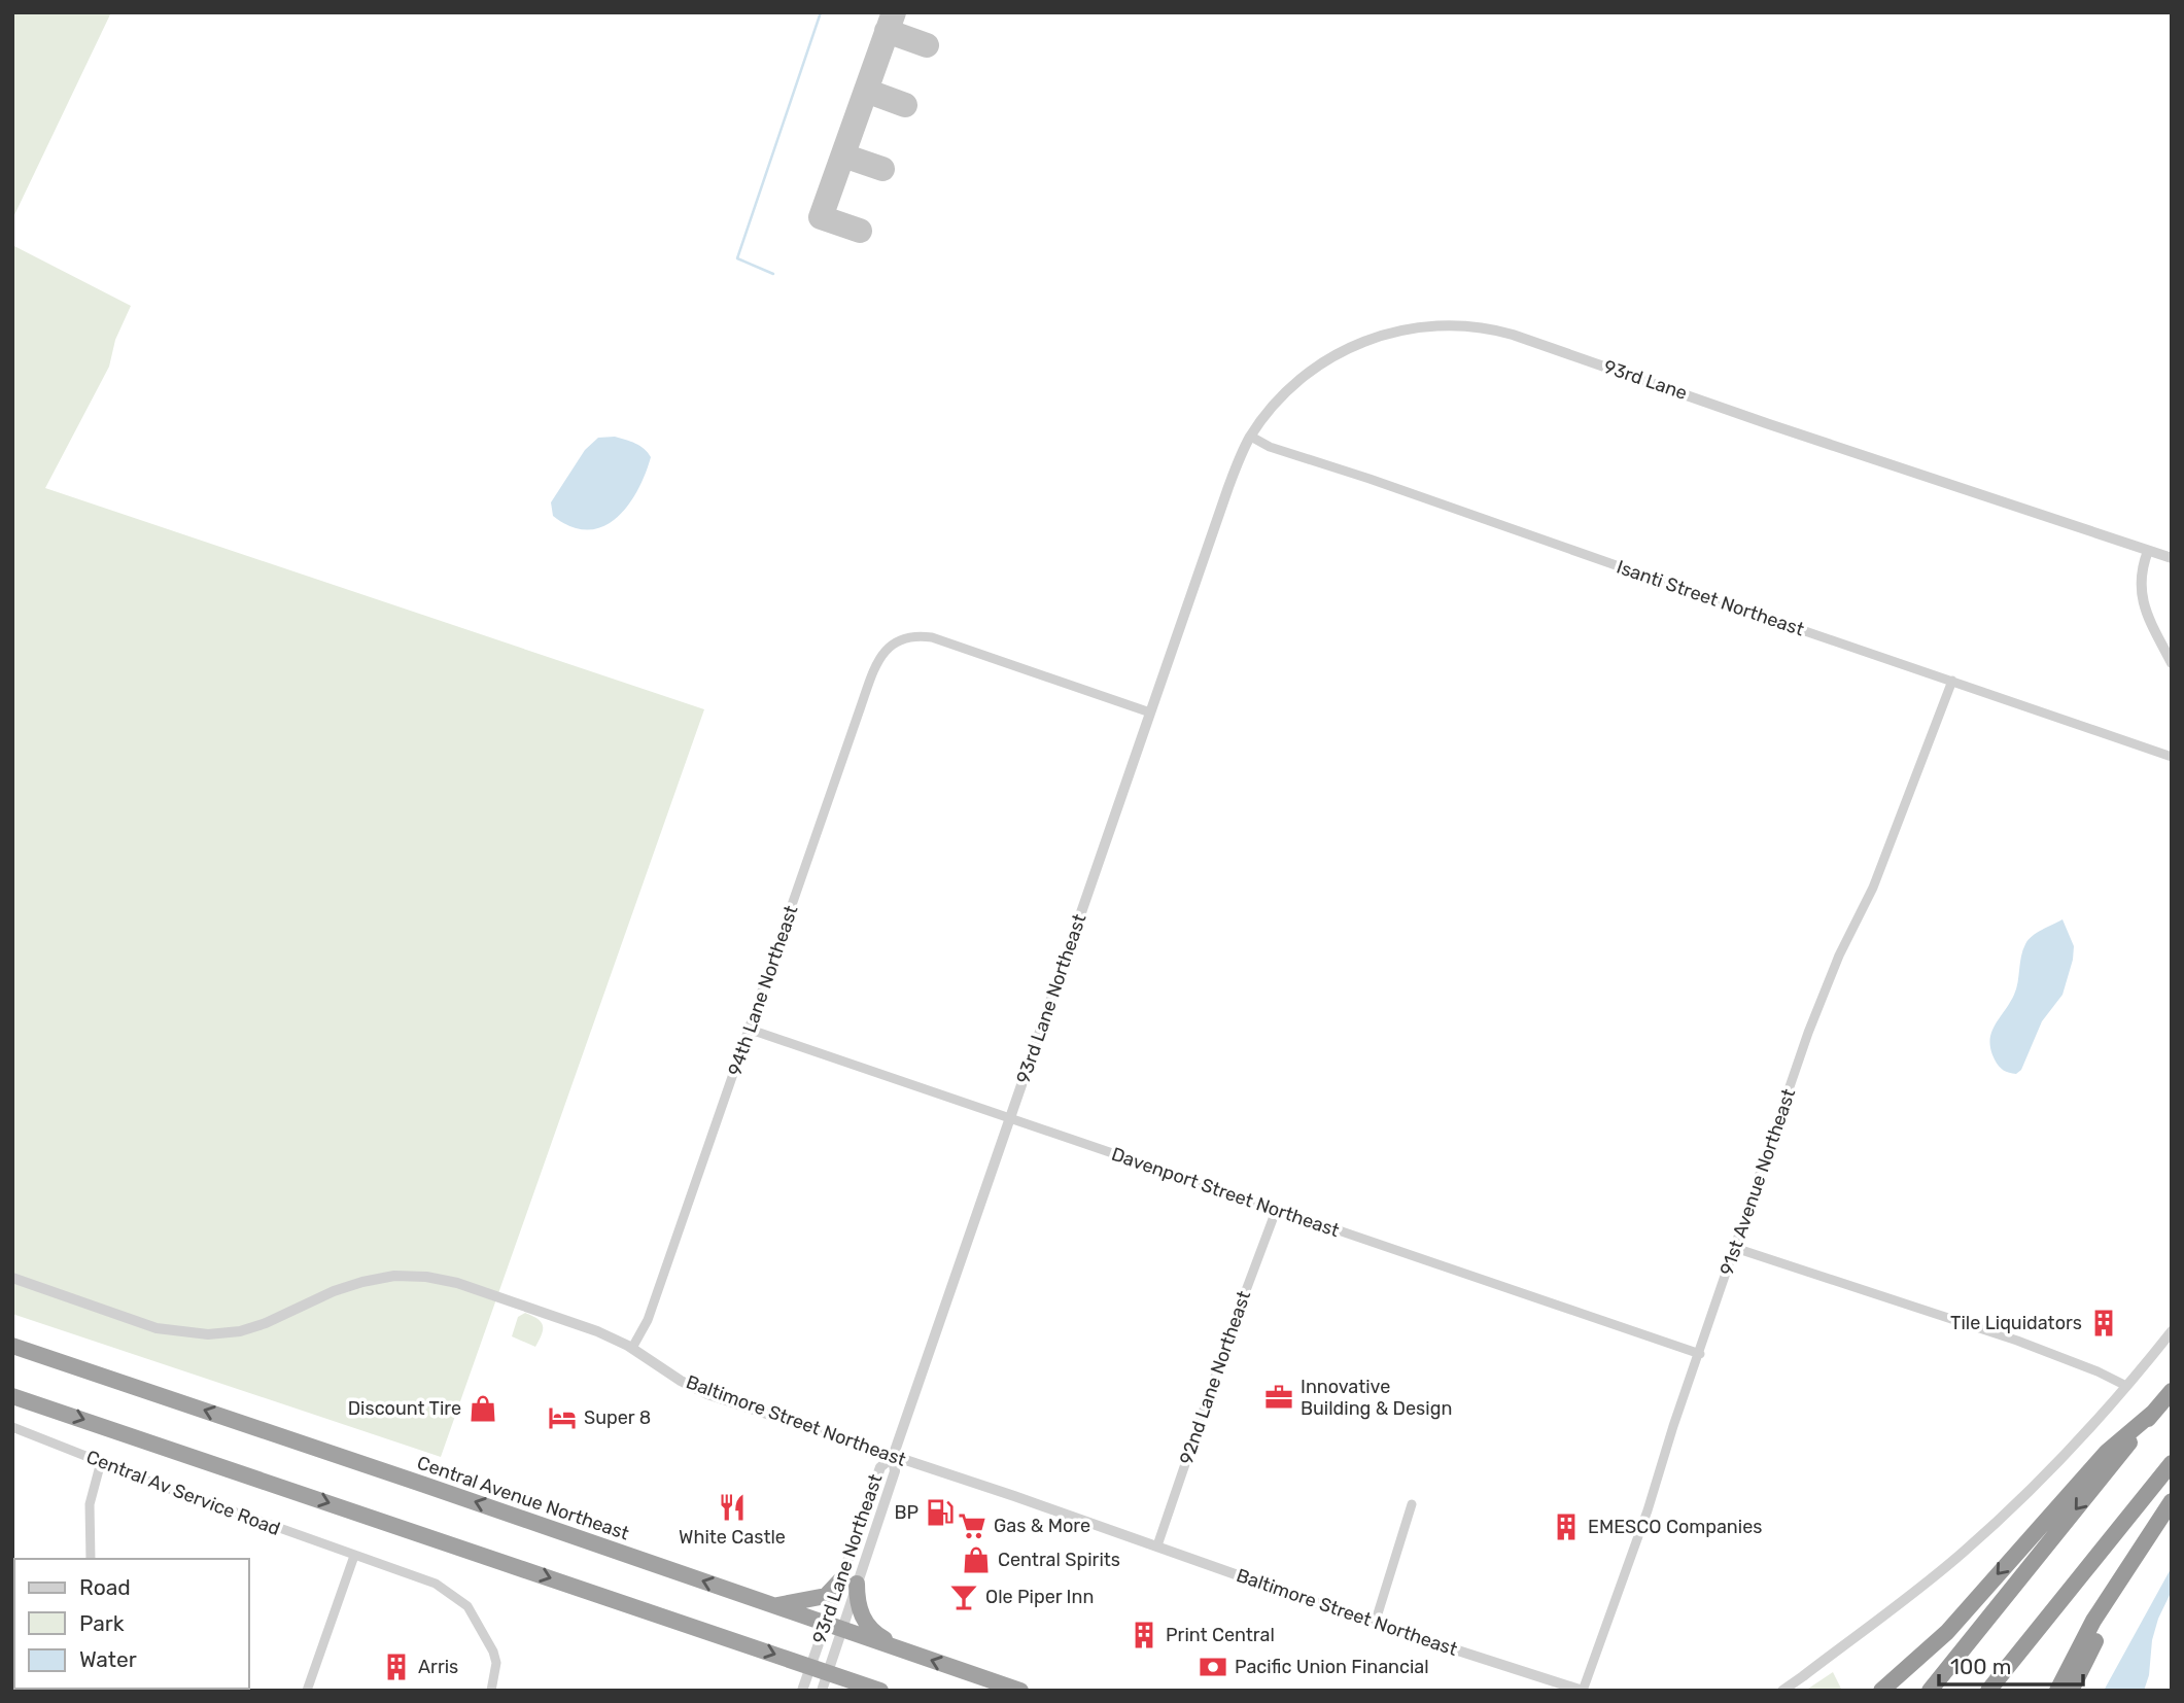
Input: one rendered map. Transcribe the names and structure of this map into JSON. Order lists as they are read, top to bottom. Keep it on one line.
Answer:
{"streets":{"highway":["Central Avenue Northeast"],"street":["93rd Lane","Isanti Street Northeast","94th Lane Northeast","93rd Lane Northeast","91st Avenue Northeast","Davenport Street Northeast","92nd Lane Northeast","Baltimore Street Northeast","Central Av Service Road"]},"crossings":[["93rd Lane","Isanti Street Northeast"],["93rd Lane","93rd Lane Northeast"],["Isanti Street Northeast","91st Avenue Northeast"],["94th Lane Northeast","93rd Lane Northeast"],["94th Lane Northeast","Davenport Street Northeast"],["94th Lane Northeast","Baltimore Street Northeast"],["93rd Lane Northeast","Davenport Street Northeast"],["93rd Lane Northeast","Baltimore Street Northeast"],["93rd Lane Northeast","Central Avenue Northeast"],["91st Avenue Northeast","Davenport Street Northeast"],["91st Avenue Northeast","Baltimore Street Northeast"],["Davenport Street Northeast","92nd Lane Northeast"],["92nd Lane Northeast","Baltimore Street Northeast"]],"places":{"building":["Tile Liquidators","EMESCO Companies","Print Central","Arris"],"office":["Innovative Building & Design"],"shop":["Discount Tire","Central Spirits"],"hotel":["Super 8"],"restaurant":["White Castle"],"fuel station":["BP"],"supermarket":["Gas & More"],"bar":["Ole Piper Inn"],"bank":["Pacific Union Financial"]},"legend":["Road","Park","Water"],"scale_bar":"100 m"}
